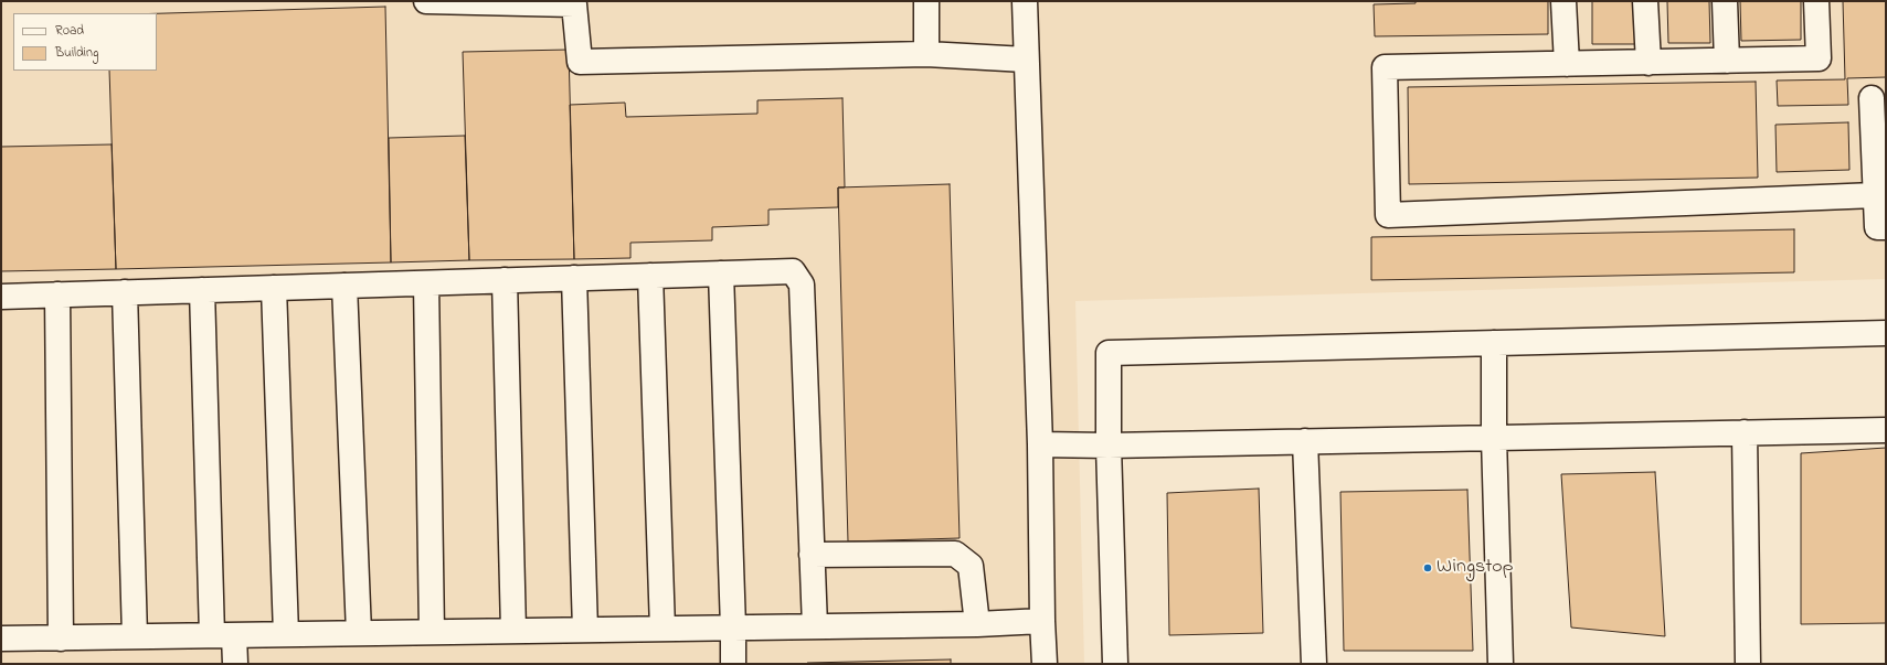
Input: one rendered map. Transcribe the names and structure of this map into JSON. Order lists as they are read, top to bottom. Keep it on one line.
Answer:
{"places":["Wingstop"],"legend":["Road","Building"]}
